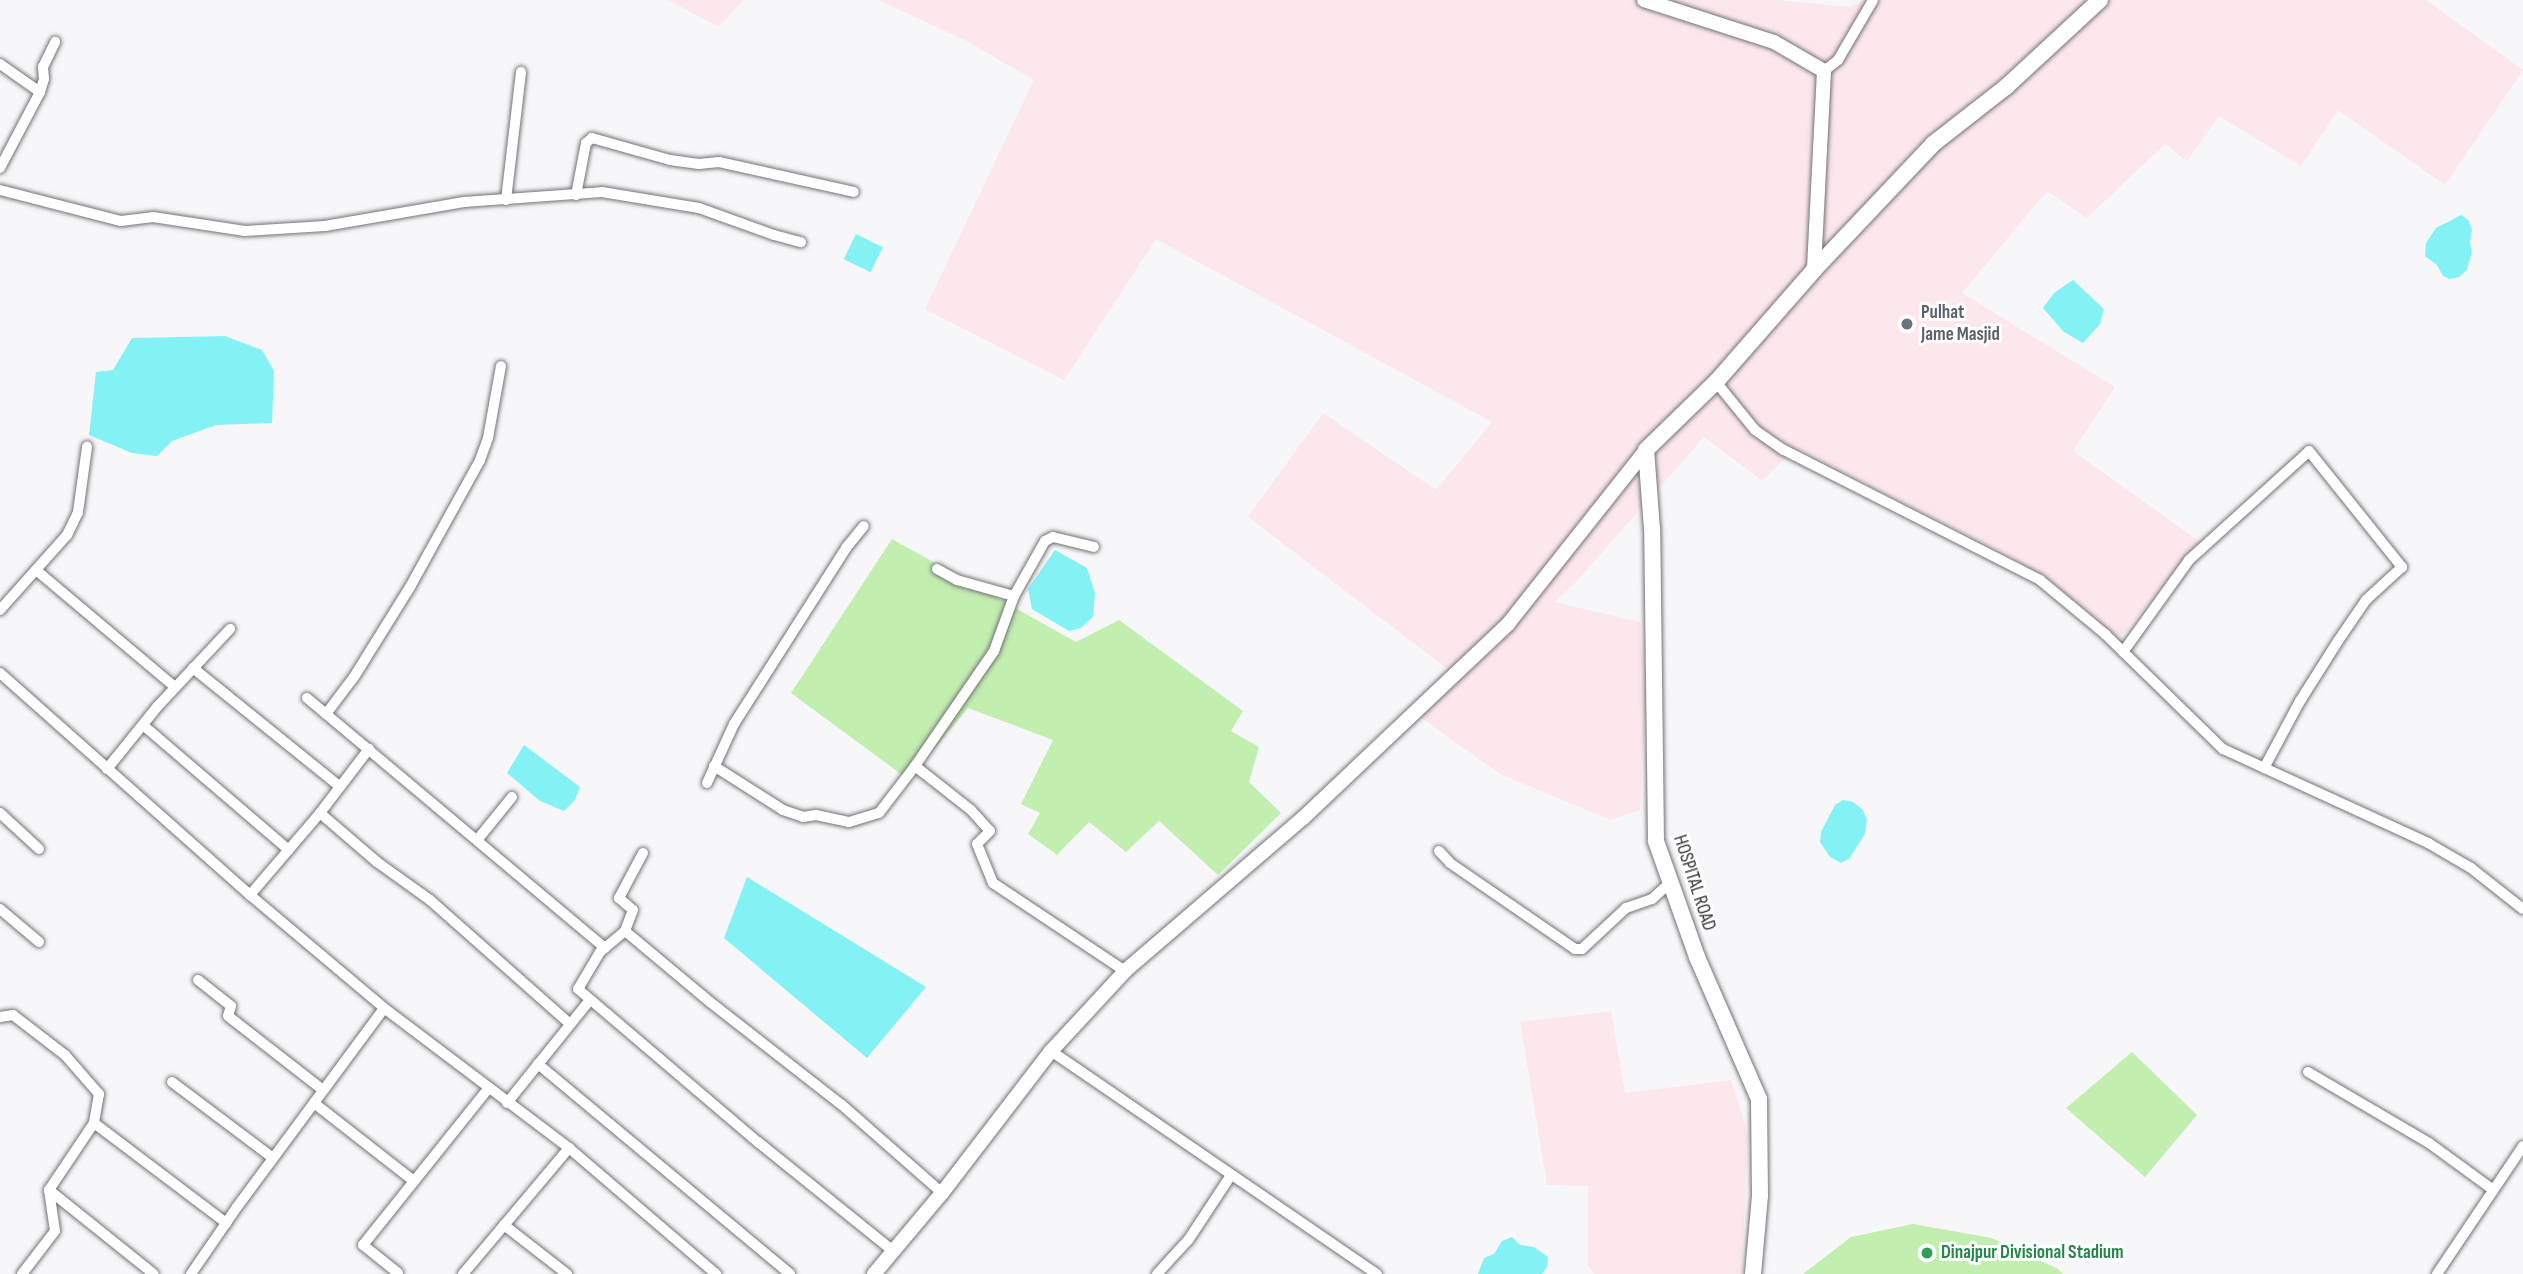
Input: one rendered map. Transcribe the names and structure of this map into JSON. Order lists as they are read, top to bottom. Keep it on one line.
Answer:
{"streets":{"main road":["HOSPITAL ROAD"]},"places":["Pulhat Jame Masjid","Dinajpur Divisional Stadium"]}
